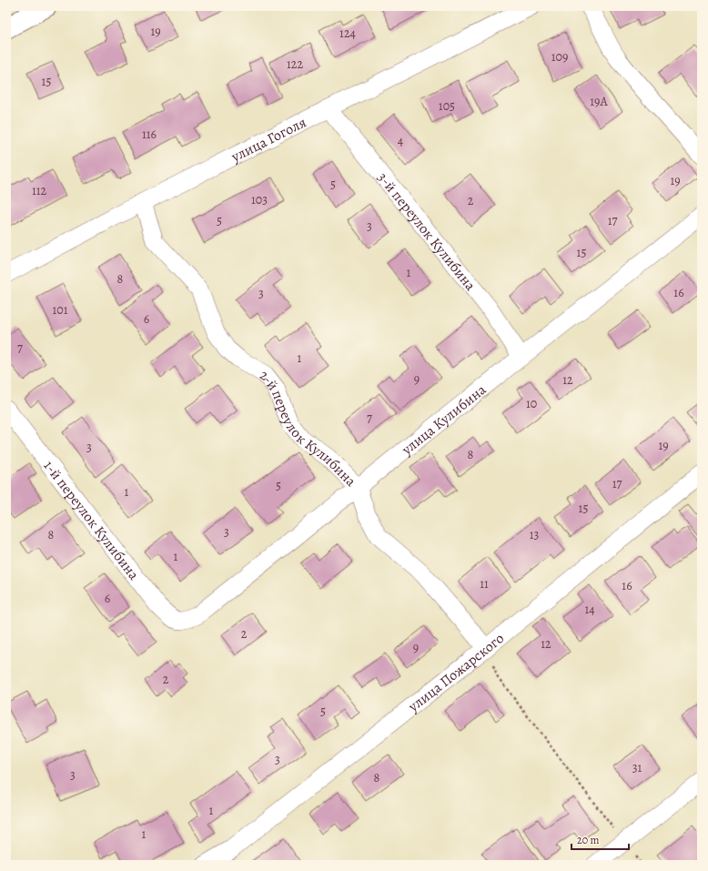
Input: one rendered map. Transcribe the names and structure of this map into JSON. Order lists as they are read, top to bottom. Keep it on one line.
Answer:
{"streets":{"street":["улица Гоголя","3-й переулок Кулибина","улица Кулибина","2-й переулок Кулибина","1-й переулок Кулибина","улица Пожарского"]},"crossings":[["улица Гоголя","3-й переулок Кулибина"],["улица Гоголя","2-й переулок Кулибина"],["3-й переулок Кулибина","улица Кулибина"],["улица Кулибина","2-й переулок Кулибина"],["улица Кулибина","1-й переулок Кулибина"],["2-й переулок Кулибина","улица Пожарского"]],"house_numbers":["19","124","109","122","15","19А","105","116","4","19","5","112","103","2","5","17","3","15","1","8","16","3","101","6","7","1","9","12","10","7","19","3","8","17","5","1","15","3","8","13","1","11","16","6","14","2","12","9","2","5","3","31","3","8","1","1"],"scale_bar":"20 m"}
